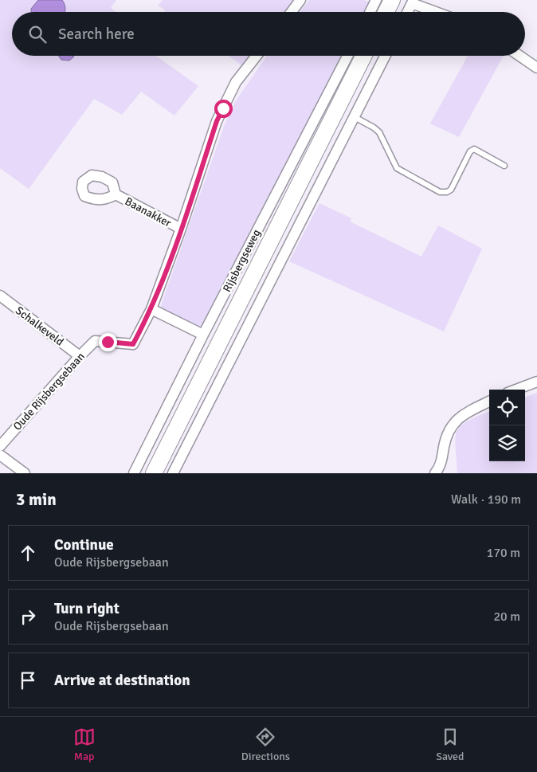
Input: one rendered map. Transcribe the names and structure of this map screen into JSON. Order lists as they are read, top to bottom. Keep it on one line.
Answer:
{"streets":{"main road":["Rijsbergseweg"],"street":["Baanakker","Schalkeveld","Oude Rijsbergsebaan"]},"crossings":[["Baanakker","Oude Rijsbergsebaan"],["Schalkeveld","Oude Rijsbergsebaan"]],"page":{"search":"Search here","heading":["3 min","Walk · 190 m"],"list":[["Continue","Oude Rijsbergsebaan","170 m"],["Turn right","Oude Rijsbergsebaan","20 m"],"Arrive at destination"],"nav":["Map","Directions","Saved"]}}
